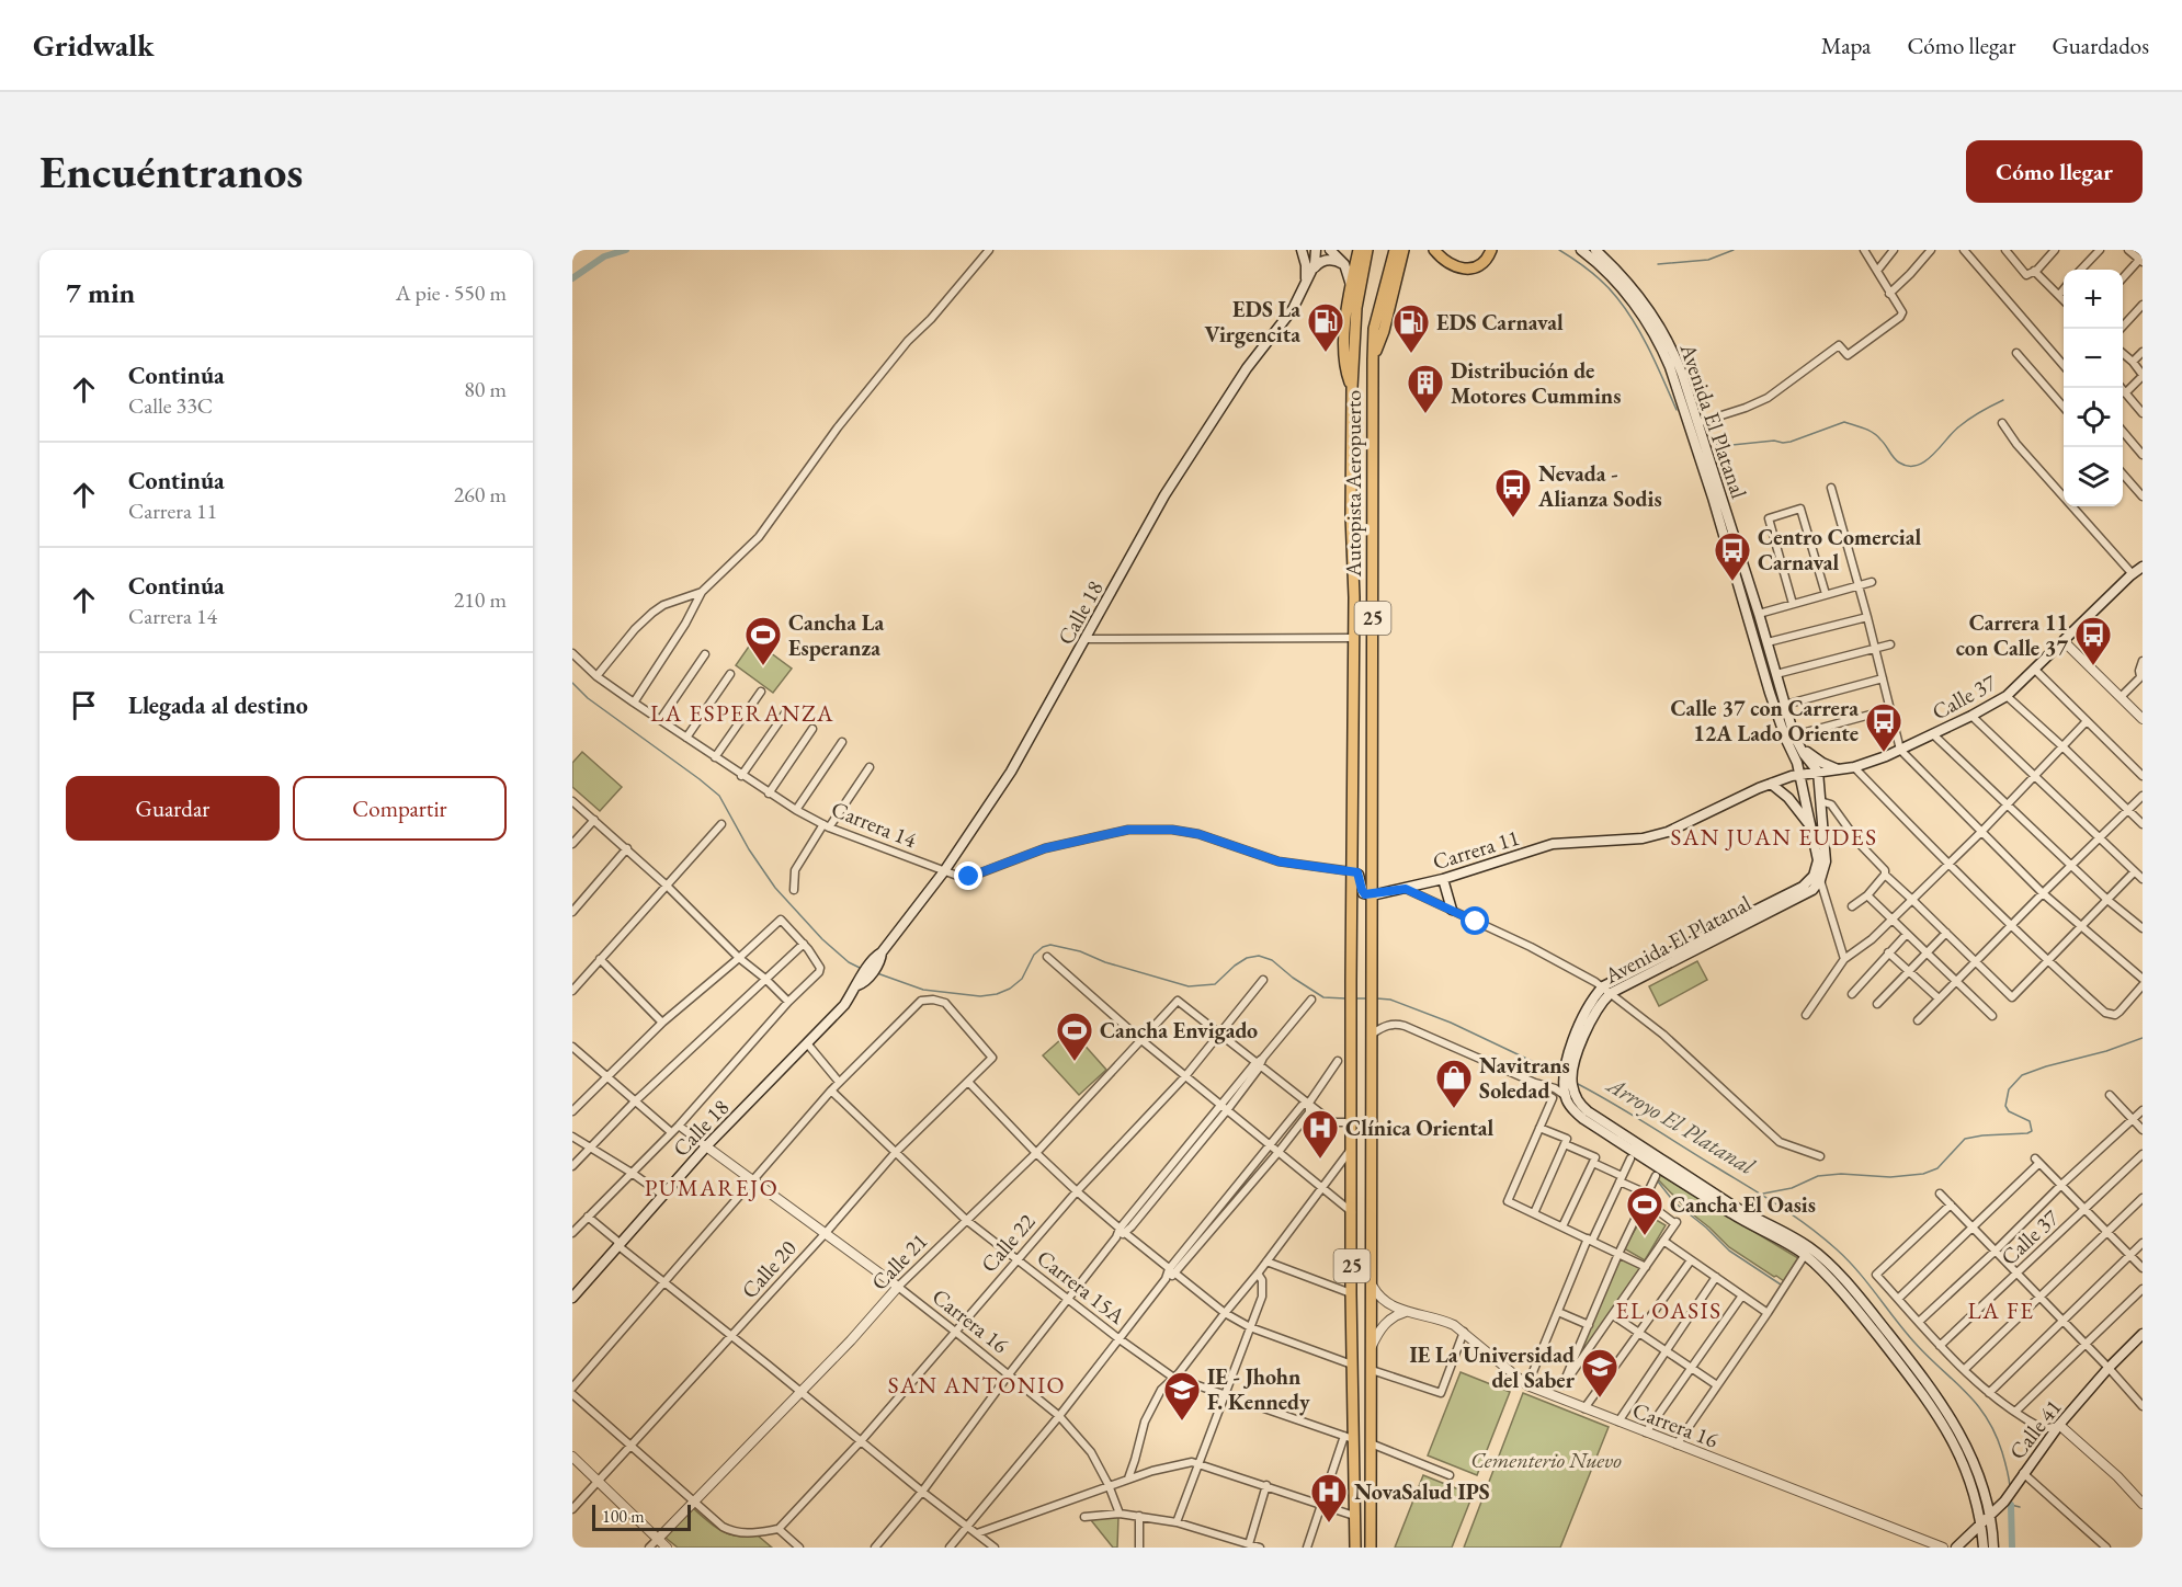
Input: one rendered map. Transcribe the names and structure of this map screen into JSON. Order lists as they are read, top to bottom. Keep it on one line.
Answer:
{"streets":{"highway":["Autopista Aeropuerto","25"],"main road":["Avenida El Platanal","Calle 18","Calle 37","Carrera 11","Calle 41"],"street":["Carrera 14","Calle 22","Calle 21","Calle 20","Carrera 15A","Carrera 16"]},"crossings":[["Avenida El Platanal","Calle 37"],["Avenida El Platanal","Carrera 11"],["Autopista Aeropuerto","Carrera 14"],["Autopista Aeropuerto","Carrera 11"],["Autopista Aeropuerto","Carrera 15A"],["Autopista Aeropuerto","Carrera 16"],["Calle 18","Carrera 14"],["Calle 18","Carrera 16"],["Calle 37","Carrera 11"],["Calle 22","Calle 21"],["Calle 22","Carrera 15A"],["Calle 22","Carrera 16"],["Calle 21","Carrera 15A"],["Calle 21","Carrera 16"],["Calle 20","Carrera 15A"],["Calle 20","Carrera 16"]],"districts":["LA ESPERANZA","SAN JUAN EUDES","PUMAREJO","EL OASIS","LA FE","SAN ANTONIO"],"water":["Arroyo El Platanal"],"parks":["Cementerio Nuevo"],"places":{"fuel station":["EDS La Virgencita","EDS Carnaval"],"building":["Distribución de Motores Cummins"],"bus stop":["Nevada - Alianza Sodis","Centro Comercial Carnaval","Carrera 11 con Calle 37","Calle 37 con Carrera 12A Lado Oriente"],"sports":["Cancha La Esperanza","Cancha Envigado","Cancha El Oasis"],"shop":["Navitrans Soledad"],"hospital":["Clínica Oriental","NovaSalud IPS"],"school or university":["IE La Universidad del Saber","IE - Jhohn F. Kennedy"]},"scale_bar":"100 m","page":{"header":"Gridwalk","nav":["Mapa","Cómo llegar","Guardados"],"buttons":["Cómo llegar",["Guardar","Compartir"]],"title":"Encuéntranos","heading":["7 min","A pie · 550 m"],"map_buttons":["+","−"],"list":[["Continúa","Calle 33C","80 m"],["Continúa","Carrera 11","260 m"],["Continúa","Carrera 14","210 m"],"Llegada al destino"],"scale":"100 m"}}
